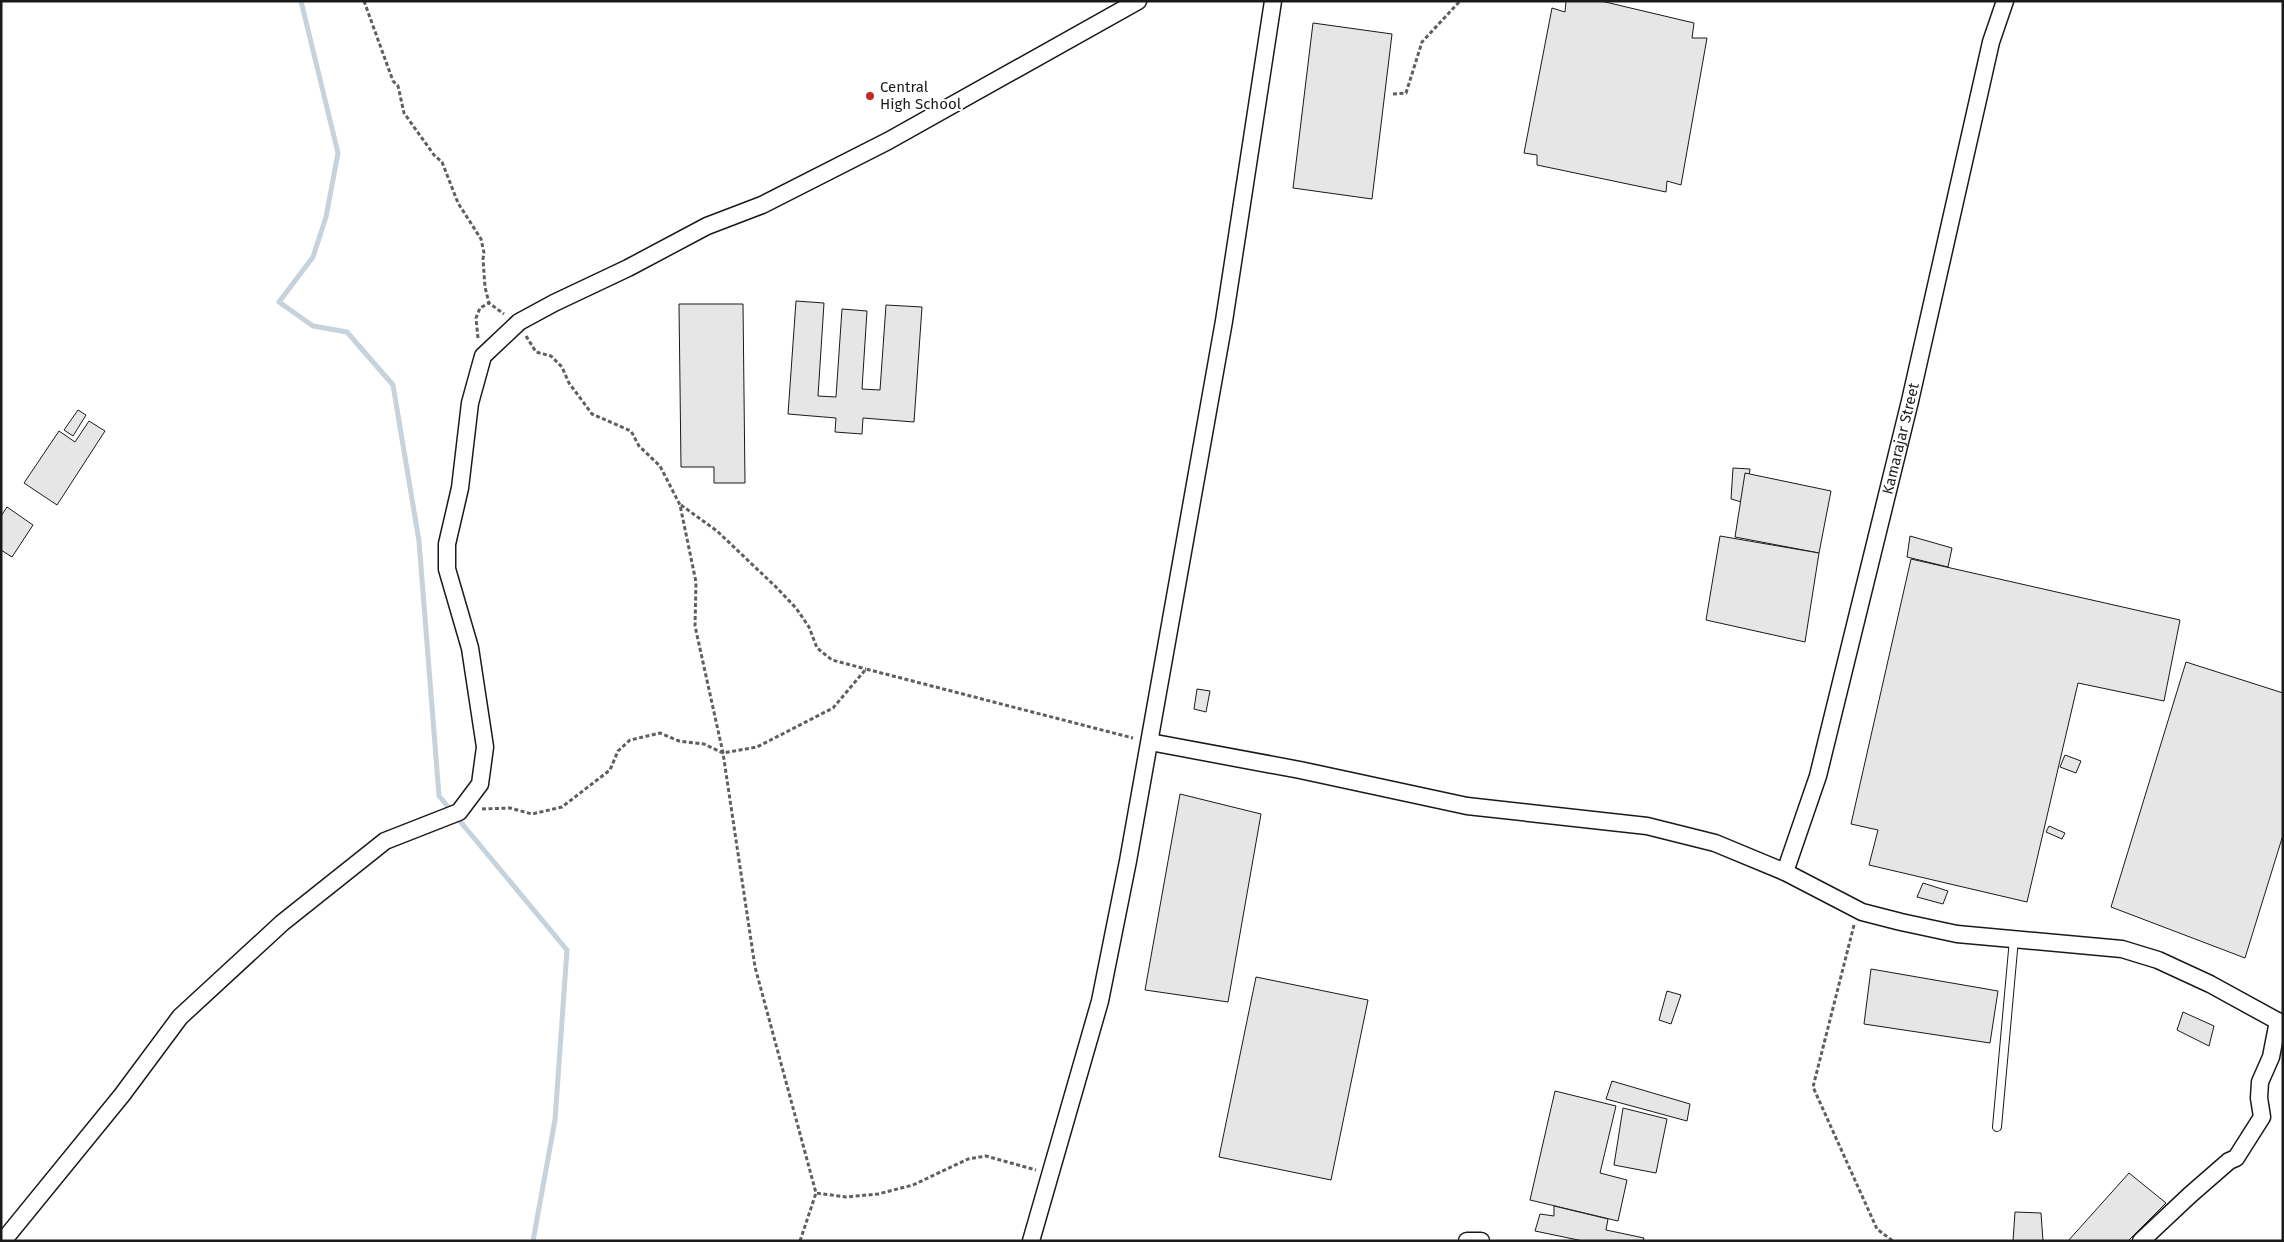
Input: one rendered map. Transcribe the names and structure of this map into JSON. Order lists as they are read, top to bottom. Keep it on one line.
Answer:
{"streets":{"street":["Kamarajar Street"]},"places":["Central High School"]}
